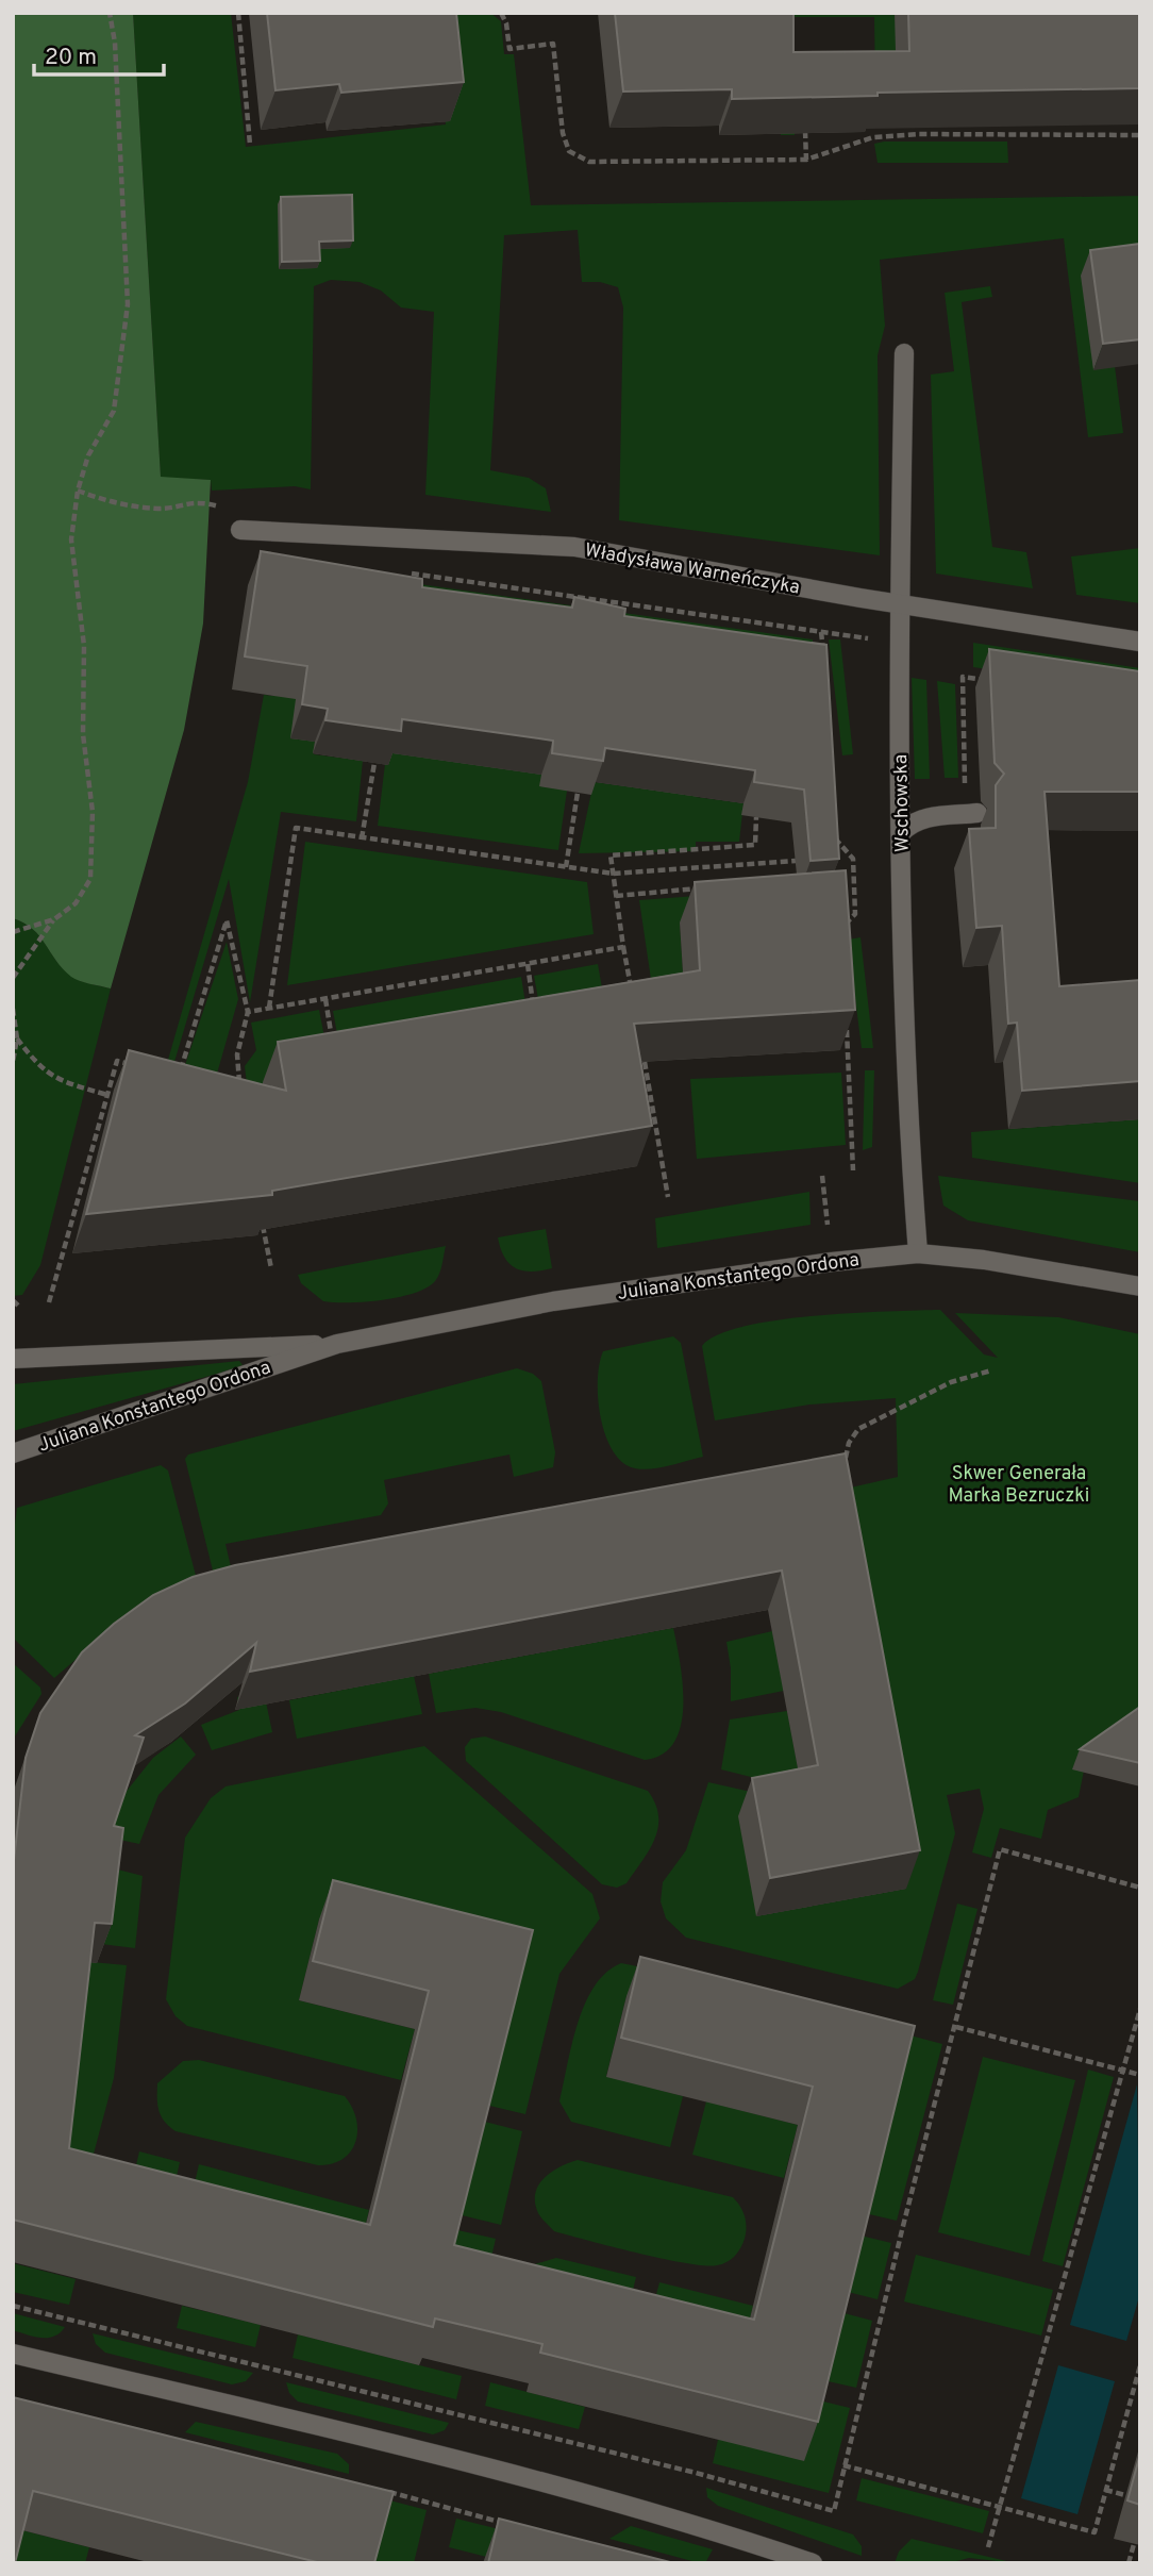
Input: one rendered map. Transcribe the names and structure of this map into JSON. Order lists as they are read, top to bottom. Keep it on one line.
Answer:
{"streets":{"street":["Władysława Warneńczyka","Wschowska","Juliana Konstantego Ordona"]},"crossings":[["Władysława Warneńczyka","Wschowska"],["Wschowska","Juliana Konstantego Ordona"]],"parks":["Skwer Generała Marka Bezruczki"],"scale_bar":"20 m"}
